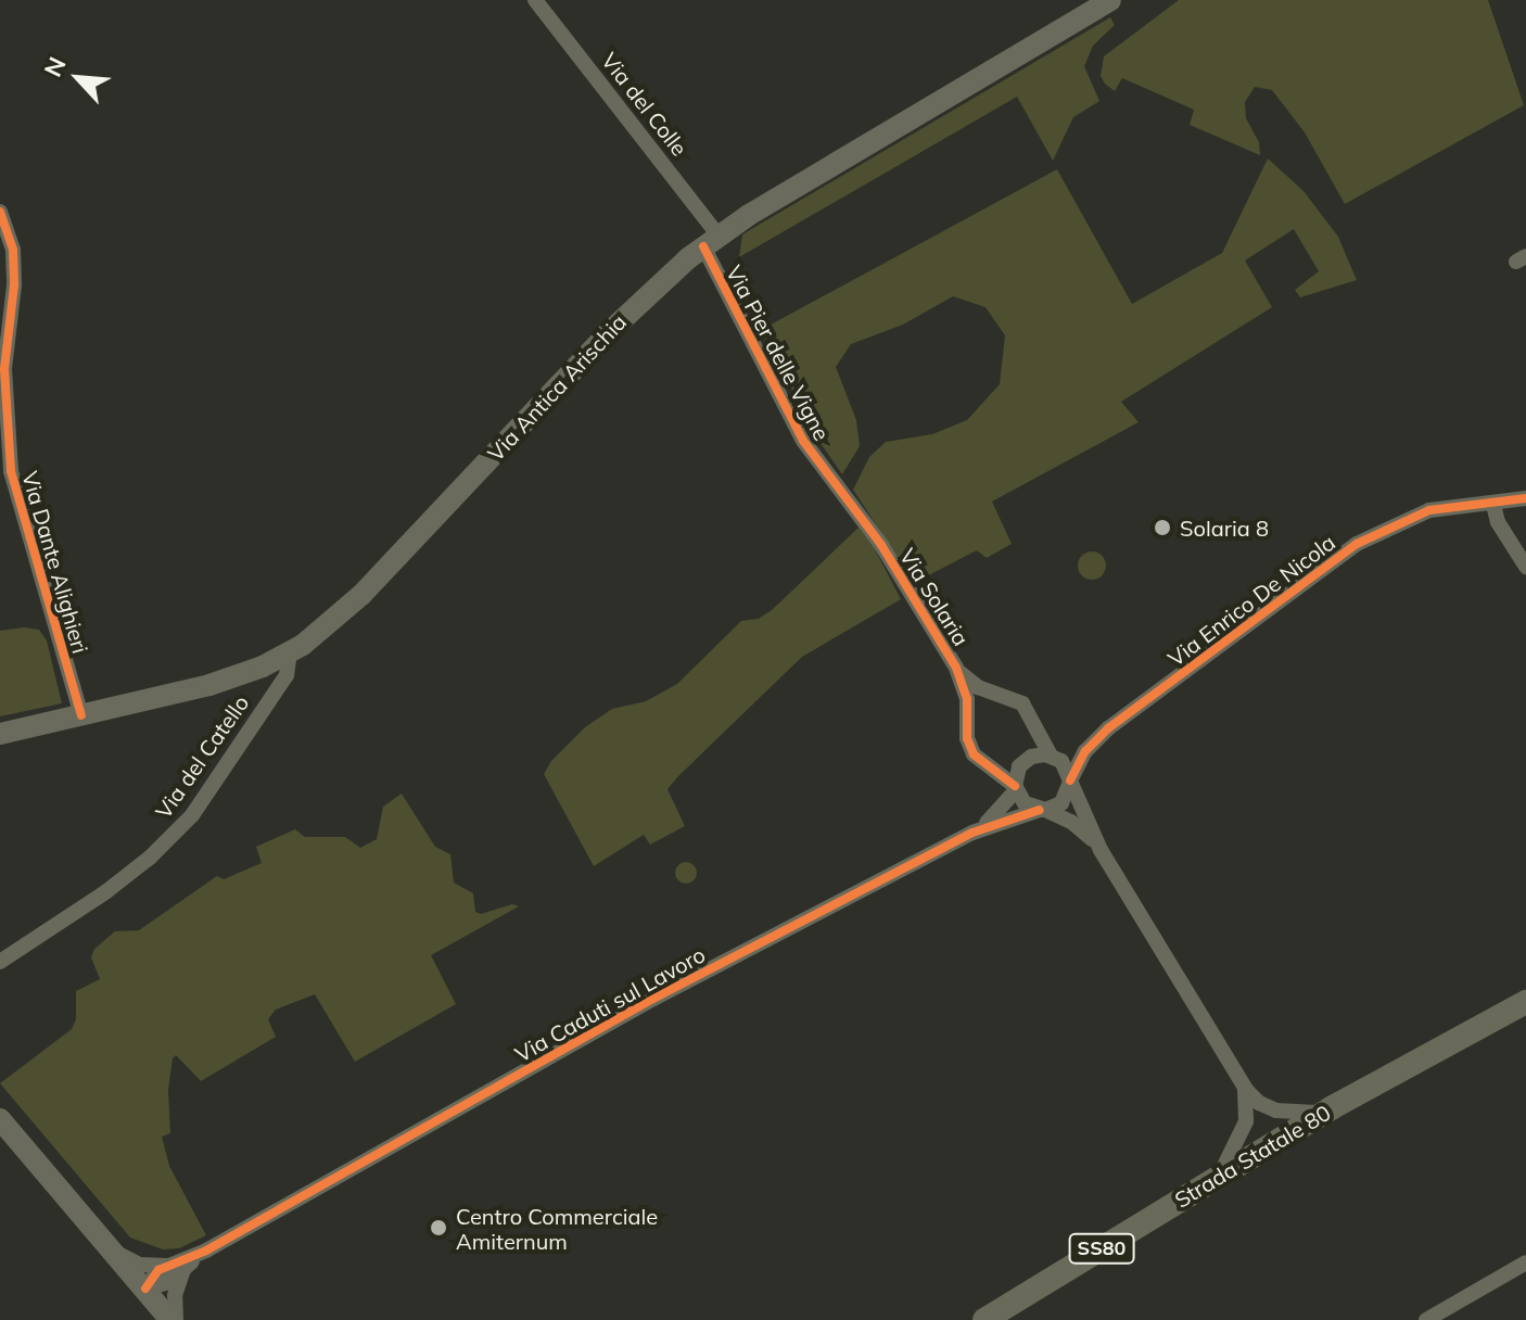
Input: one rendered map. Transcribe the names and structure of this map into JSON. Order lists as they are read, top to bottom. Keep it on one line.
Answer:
{"streets":{"main road":["Via Antica Arischia","Strada Statale 80","SS80"],"street":["Via del Colle","Via Pier delle Vigne","Via Dante Alighieri","Via Solaria","Via Enrico De Nicola","Via del Catello","Via Caduti sul Lavoro"]},"crossings":[["Via del Colle","Via Pier delle Vigne"],["Via del Colle","Via Antica Arischia"],["Via Pier delle Vigne","Via Antica Arischia"],["Via Pier delle Vigne","Via Solaria"],["Via Antica Arischia","Via Dante Alighieri"],["Via Antica Arischia","Via del Catello"],["Via Solaria","Via Enrico De Nicola"],["Via Solaria","Via Caduti sul Lavoro"],["Via Enrico De Nicola","Via Caduti sul Lavoro"]],"places":["Solaria 8","Centro Commerciale Amiternum"],"north":"top left"}
